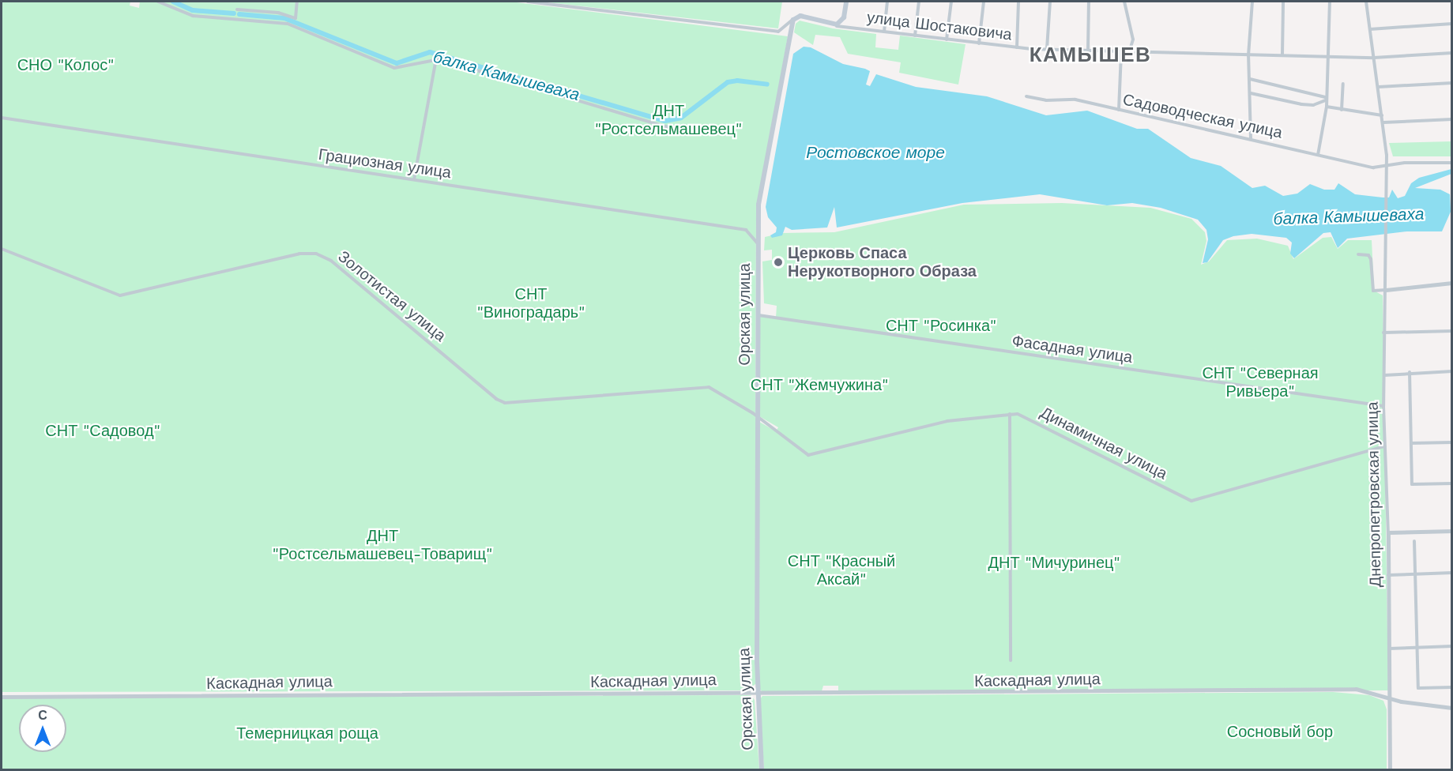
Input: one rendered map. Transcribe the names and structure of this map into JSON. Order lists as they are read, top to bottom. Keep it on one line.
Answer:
{"streets":{"main road":["Орская улица"],"street":["улица Шостаковича","Садоводческая улица","Грациозная улица","Золотистая улица","Фасадная улица","Динамичная улица","Днепропетровская улица","Каскадная улица"]},"crossings":[["улица Шостаковича","Днепропетровская улица"],["Садоводческая улица","Днепропетровская улица"],["Грациозная улица","Орская улица"],["Золотистая улица","Орская улица"],["Золотистая улица","Динамичная улица"],["Орская улица","Фасадная улица"],["Орская улица","Каскадная улица"],["Фасадная улица","Днепропетровская улица"],["Динамичная улица","Днепропетровская улица"],["Днепропетровская улица","Каскадная улица"]],"districts":["КАМЫШЕВ"],"water":["балка Камышеваха","Ростовское море"],"parks":["СНО \"Колос\"","ДНТ \"Ростсельмашевец\"","СНТ \"Виноградарь\"","СНТ \"Росинка\"","СНТ \"Северная Ривьера\"","СНТ \"Жемчужина\"","СНТ \"Садовод\"","ДНТ \"Ростсельмашевец-Товарищ\"","СНТ \"Красный Аксай\"","ДНТ \"Мичуринец\"","Сосновый бор","Темерницкая роща"],"places":["Церковь Спаса Нерукотворного Образа"],"north":"top"}
